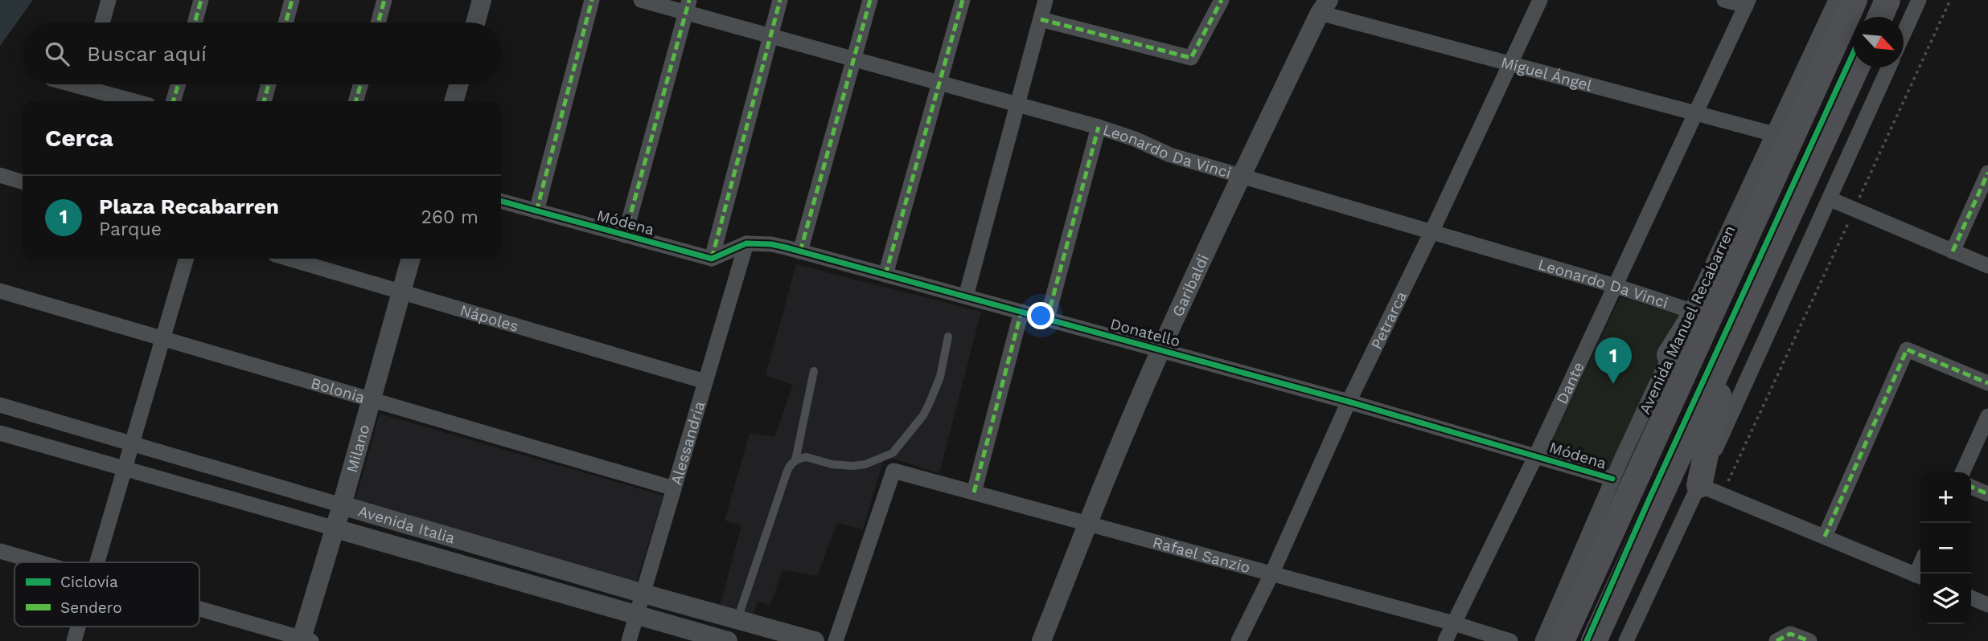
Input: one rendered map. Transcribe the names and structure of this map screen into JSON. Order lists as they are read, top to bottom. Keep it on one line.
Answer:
{"streets":{"main road":["Avenida Manuel Recabarren"],"street":["Miguel Ángel","Leonardo Da Vinci","Módena","Garibaldi","Nápoles","Petrarca","Donatello","Dante","Bolonia","Alessandría","Milano","Avenida Italia","Rafael Sanzio"]},"crossings":[["Miguel Ángel","Garibaldi"],["Miguel Ángel","Avenida Manuel Recabarren"],["Miguel Ángel","Petrarca"],["Miguel Ángel","Dante"],["Leonardo Da Vinci","Garibaldi"],["Leonardo Da Vinci","Avenida Manuel Recabarren"],["Leonardo Da Vinci","Petrarca"],["Leonardo Da Vinci","Dante"],["Módena","Avenida Manuel Recabarren"],["Módena","Donatello"],["Módena","Dante"],["Garibaldi","Donatello"],["Garibaldi","Rafael Sanzio"],["Nápoles","Alessandría"],["Nápoles","Milano"],["Petrarca","Donatello"],["Petrarca","Rafael Sanzio"],["Donatello","Dante"],["Donatello","Alessandría"],["Dante","Rafael Sanzio"],["Bolonia","Alessandría"],["Bolonia","Milano"],["Alessandría","Avenida Italia"],["Milano","Avenida Italia"]],"legend":["Ciclovía","Sendero"],"north":"bottom right","page":{"search":"Buscar aquí","heading":"Cerca","list":[{"mark":"1","name":"Plaza Recabarren","note":"Parque","value":"260 m"}],"pins":"1","map_buttons":["+","−"]}}
